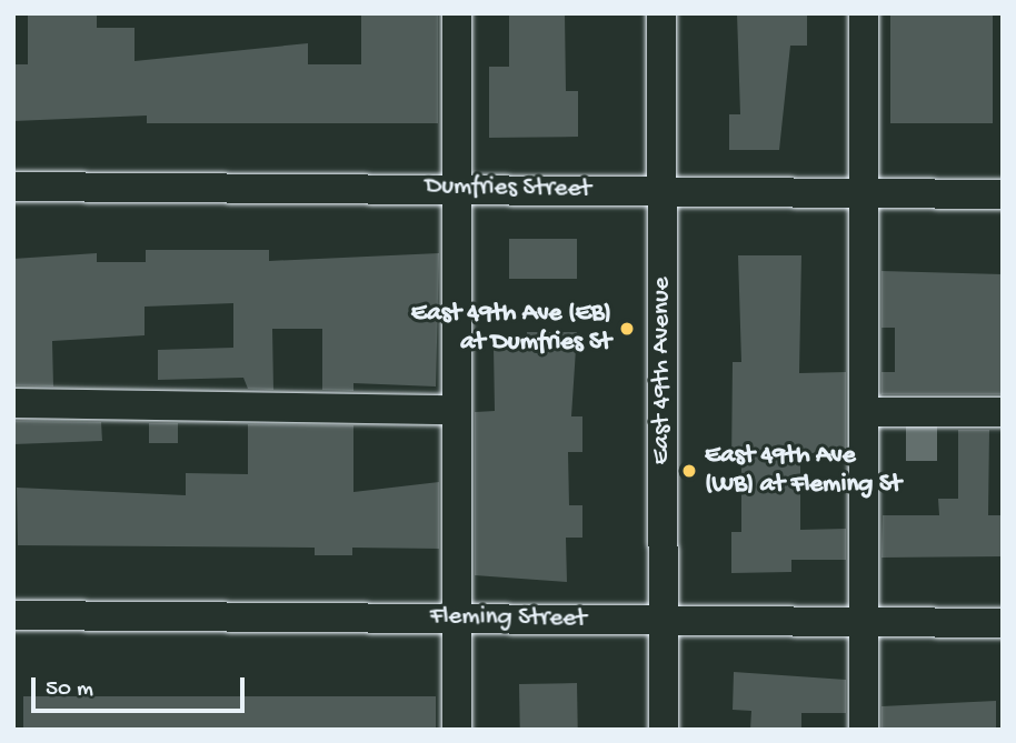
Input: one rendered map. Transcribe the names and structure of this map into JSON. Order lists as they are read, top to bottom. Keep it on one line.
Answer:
{"streets":{"street":["Dumfries Street","East 49th Avenue","Fleming Street"]},"crossings":[["Dumfries Street","East 49th Avenue"],["East 49th Avenue","Fleming Street"]],"places":["East 49th Ave (EB) at Dumfries St","East 49th Ave (WB) at Fleming St"],"scale_bar":"50 m"}
